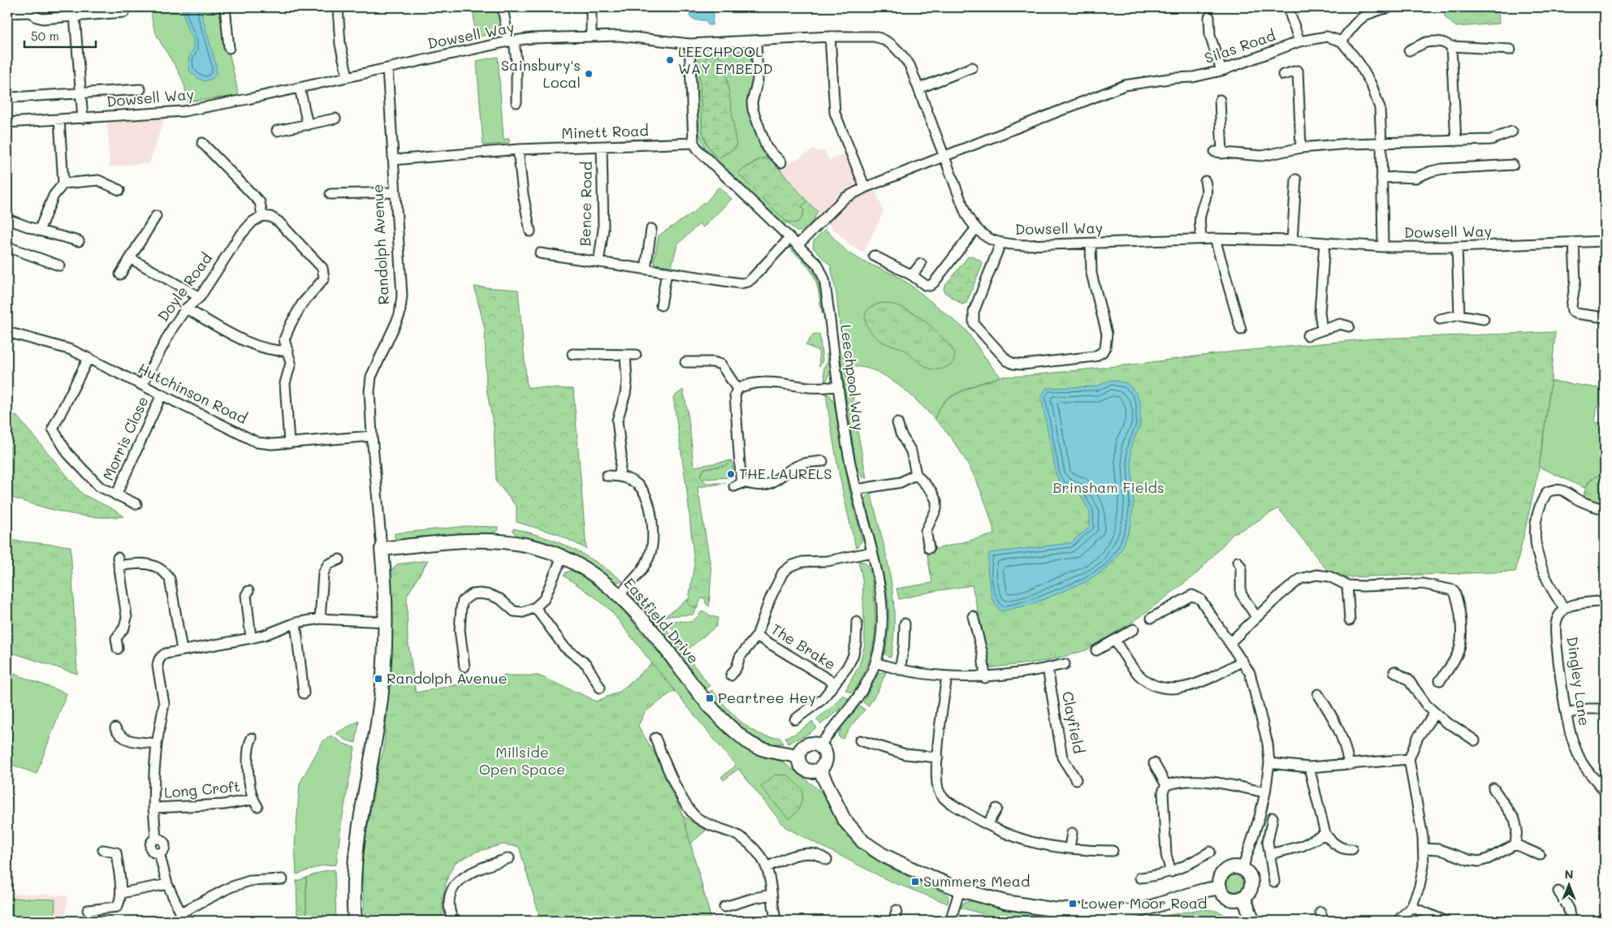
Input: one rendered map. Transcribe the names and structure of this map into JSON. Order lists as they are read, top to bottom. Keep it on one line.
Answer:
{"streets":{"street":["Dowsell Way","Silas Road","Minett Road","Bence Road","Randolph Avenue","Doyle Road","Leechpool Way","Hutchinson Road","Morris Close","Eastfield Drive","The Brake","Dingley Lane","Clayfield","Long Croft"]},"crossings":[["Dowsell Way","Silas Road"],["Dowsell Way","Randolph Avenue"],["Silas Road","Leechpool Way"],["Minett Road","Bence Road"],["Minett Road","Randolph Avenue"],["Minett Road","Leechpool Way"],["Randolph Avenue","Hutchinson Road"],["Randolph Avenue","Eastfield Drive"],["Randolph Avenue","Long Croft"],["Doyle Road","Hutchinson Road"],["Leechpool Way","Eastfield Drive"],["Leechpool Way","The Brake"],["Hutchinson Road","Morris Close"]],"parks":["Brinsham Fields","Millside Open Space"],"places":{"other":["LEECHPOOL WAY EMBEDD","Sainsbury's Local","THE LAURELS"],"transit":["Randolph Avenue","Peartree Hey","Summers Mead","Lower Moor Road"]},"scale_bar":"50 m","north":"top"}
